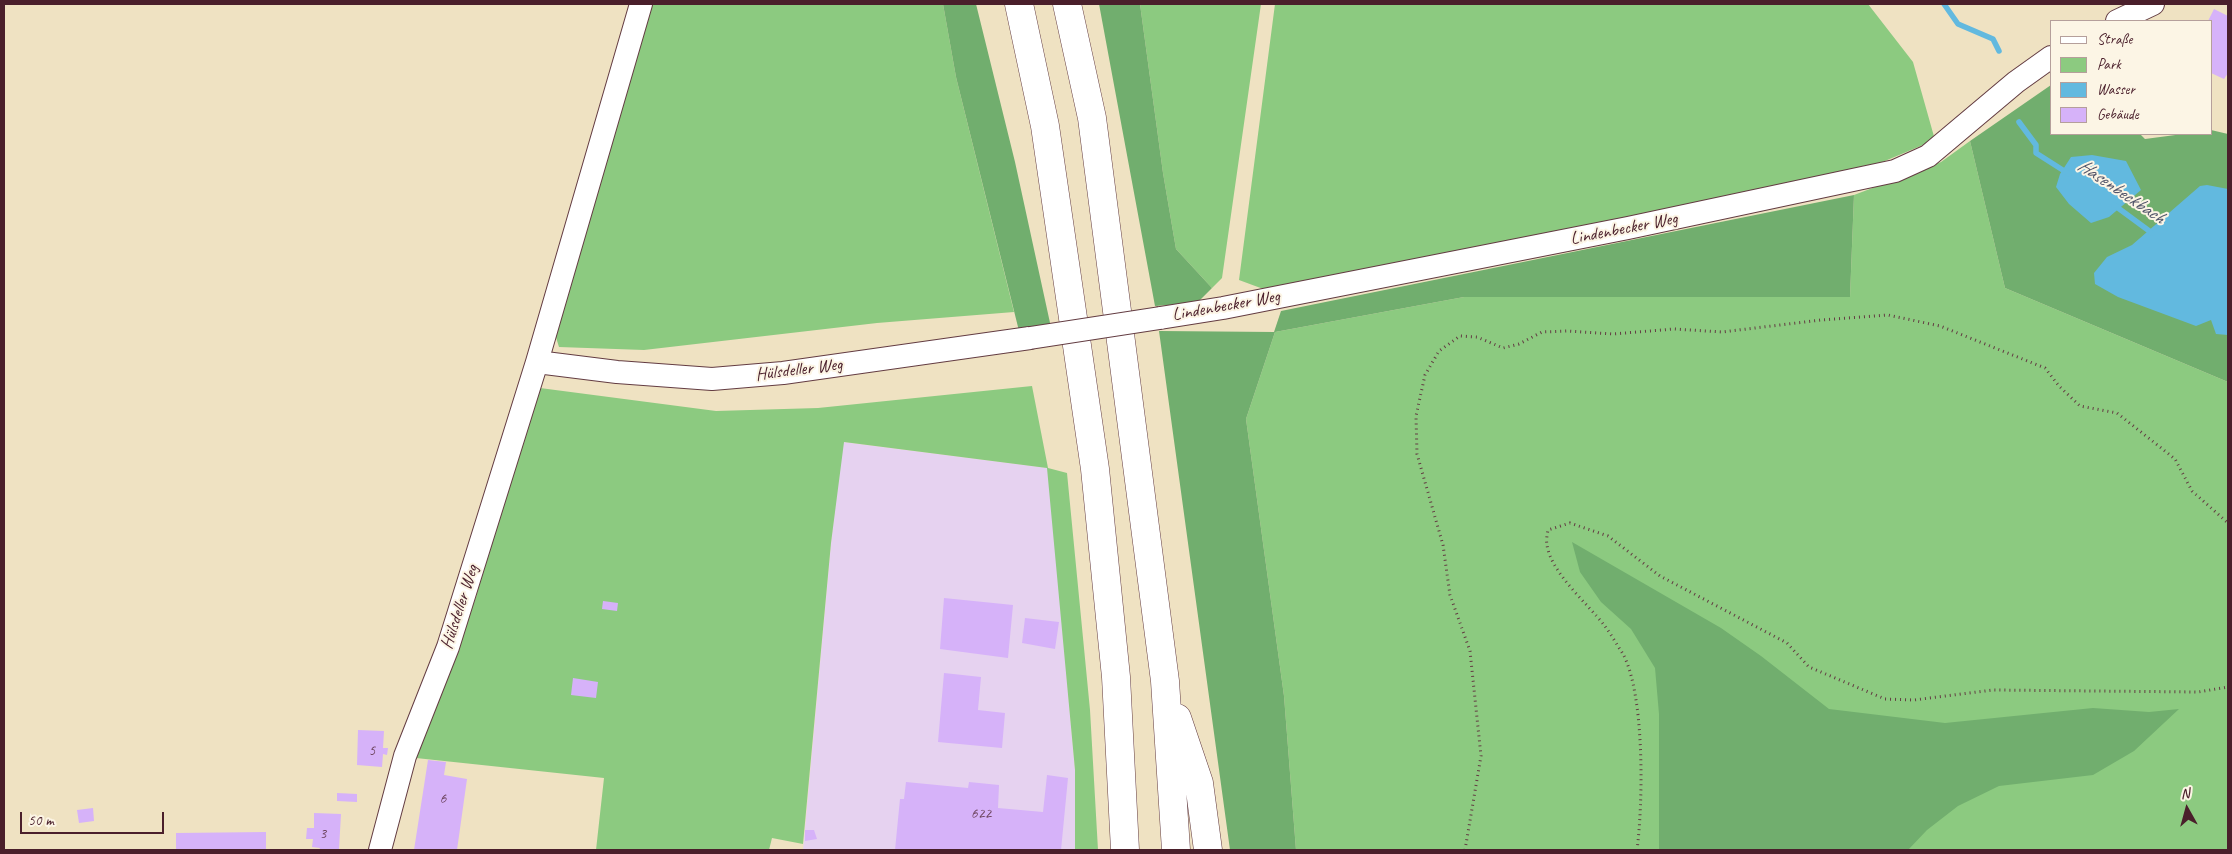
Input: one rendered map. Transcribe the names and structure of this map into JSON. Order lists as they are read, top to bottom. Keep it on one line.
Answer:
{"streets":{"street":["Lindenbecker Weg","Hülsdeller Weg"]},"crossings":[["Lindenbecker Weg","Hülsdeller Weg"]],"water":["Hasenbeckbach"],"house_numbers":["5","6","622","3"],"legend":["Straße","Park","Wasser","Gebäude"],"scale_bar":"50 m","north":"top"}
